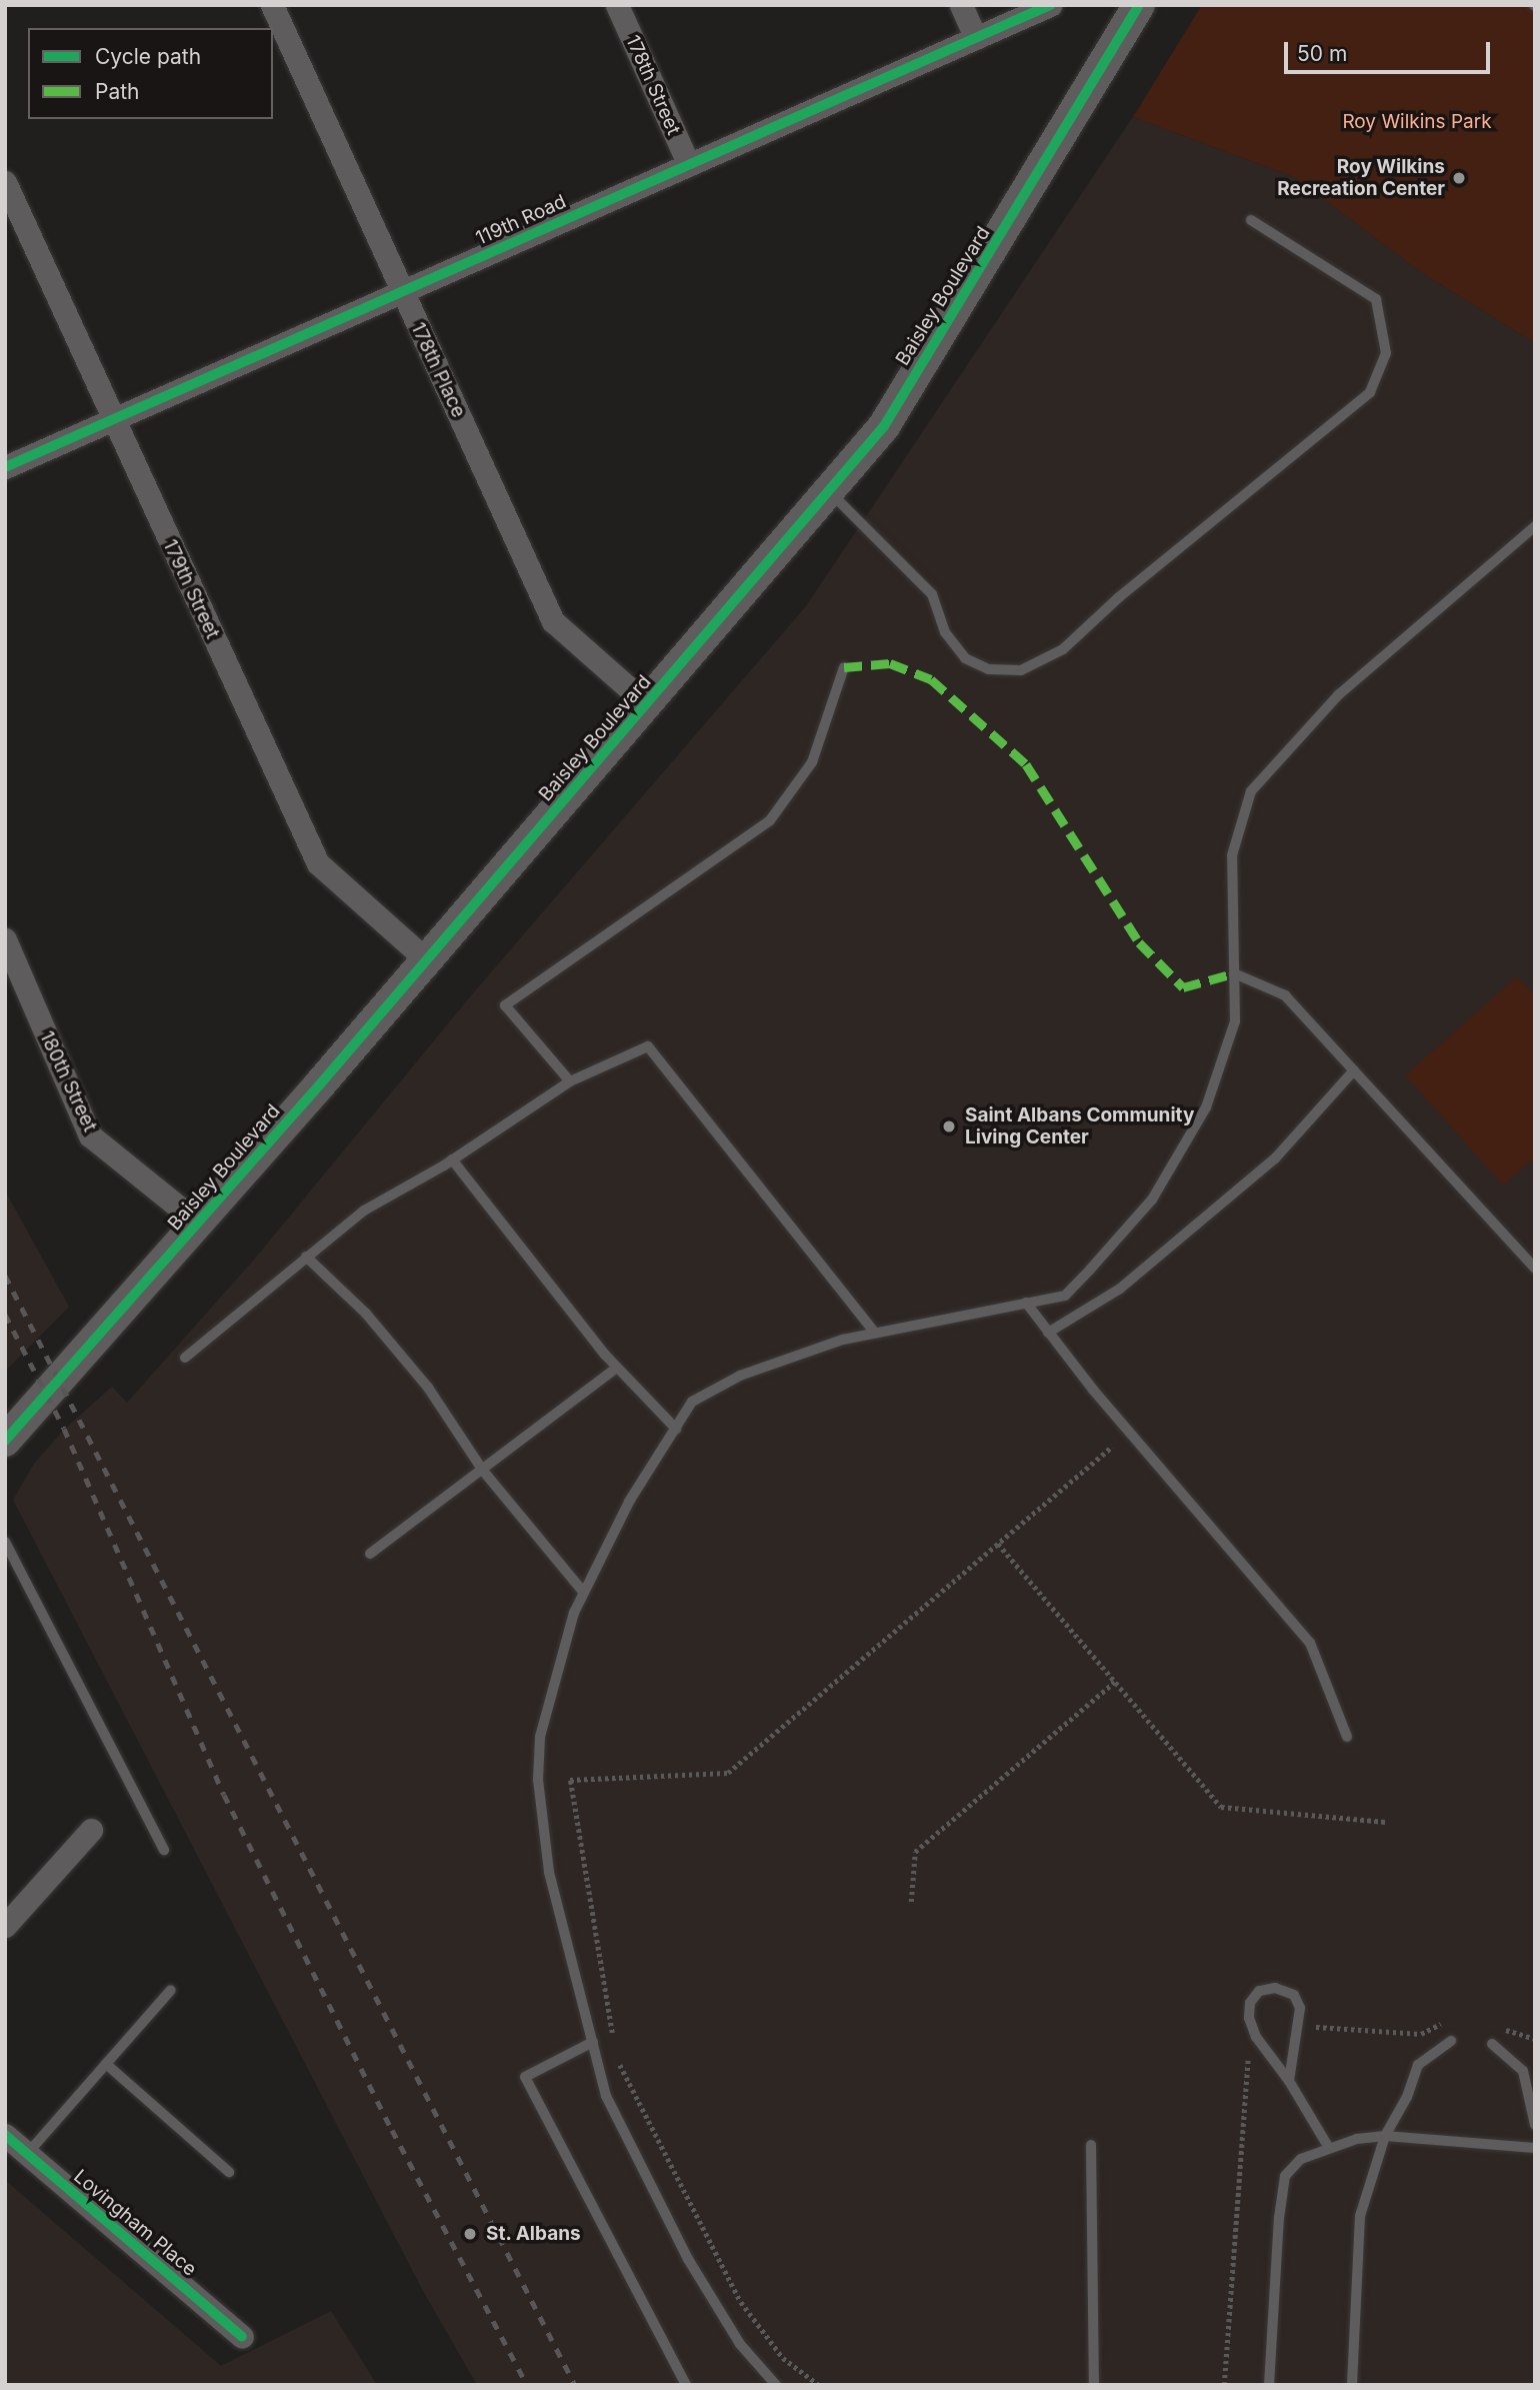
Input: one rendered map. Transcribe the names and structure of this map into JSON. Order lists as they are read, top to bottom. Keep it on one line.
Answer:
{"streets":{"street":["178th Street","119th Road","Baisley Boulevard","178th Place","179th Street","180th Street","Lovingham Place"]},"crossings":[["178th Street","119th Road"],["119th Road","178th Place"],["119th Road","179th Street"],["Baisley Boulevard","178th Place"],["Baisley Boulevard","179th Street"],["Baisley Boulevard","180th Street"]],"parks":["Roy Wilkins Park"],"places":["Roy Wilkins Recreation Center","Saint Albans Community Living Center","St. Albans"],"legend":["Cycle path","Path"],"scale_bar":"50 m"}
